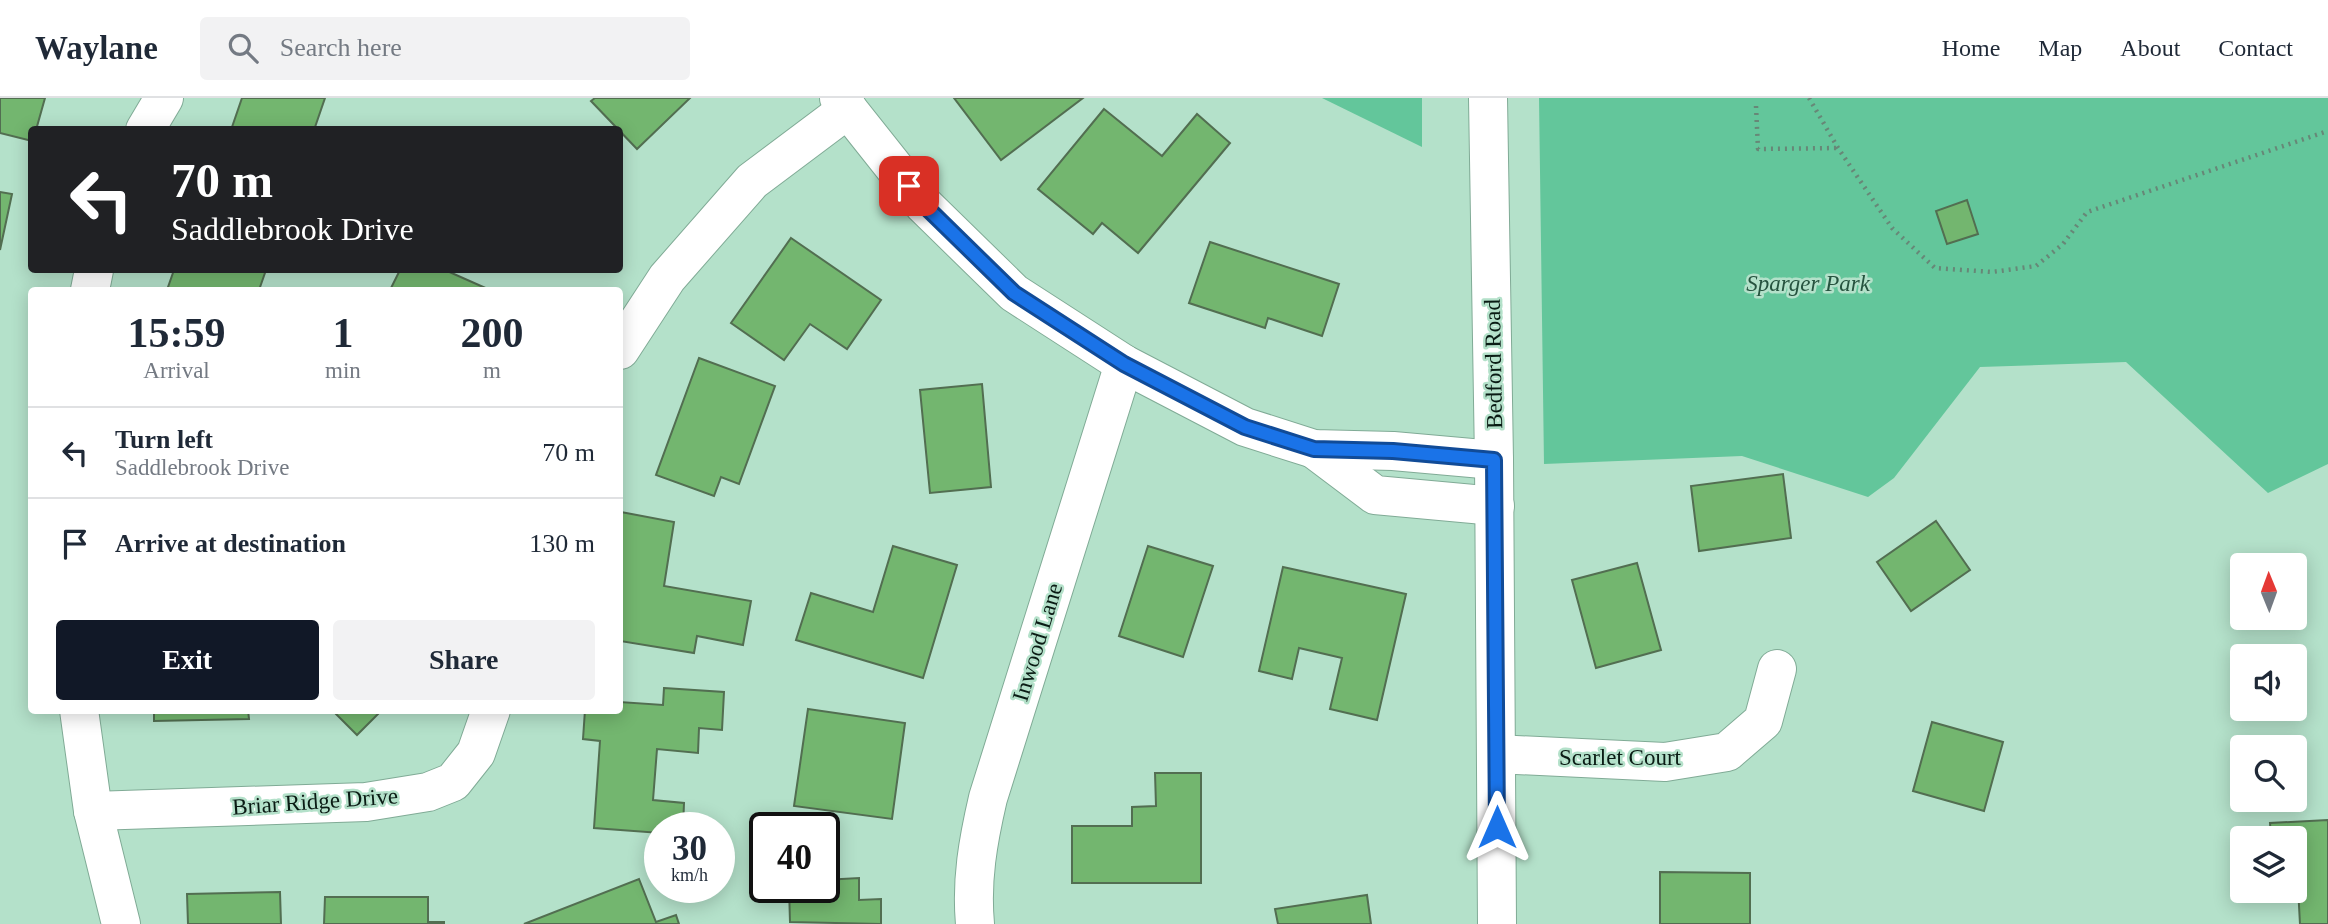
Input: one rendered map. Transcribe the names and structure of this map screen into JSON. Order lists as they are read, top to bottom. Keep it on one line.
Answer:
{"streets":{"street":["Bedford Road","Inwood Lane","Scarlet Court","Briar Ridge Drive"]},"crossings":[["Bedford Road","Scarlet Court"]],"parks":["Sparger Park"],"north":"top","page":{"header":"Waylane","search":"Search here","nav":["Home","Map","About","Contact"],"turn":["70 m","Saddlebrook Drive"],"eta":["15:59","Arrival","1","min","200","m"],"list":[{"name":"Turn left","note":"Saddlebrook Drive","value":"70 m"},{"name":"Arrive at destination","value":"130 m"}],"buttons":["Exit","Share"],"speed":"30 km/h","limit":"40"}}
